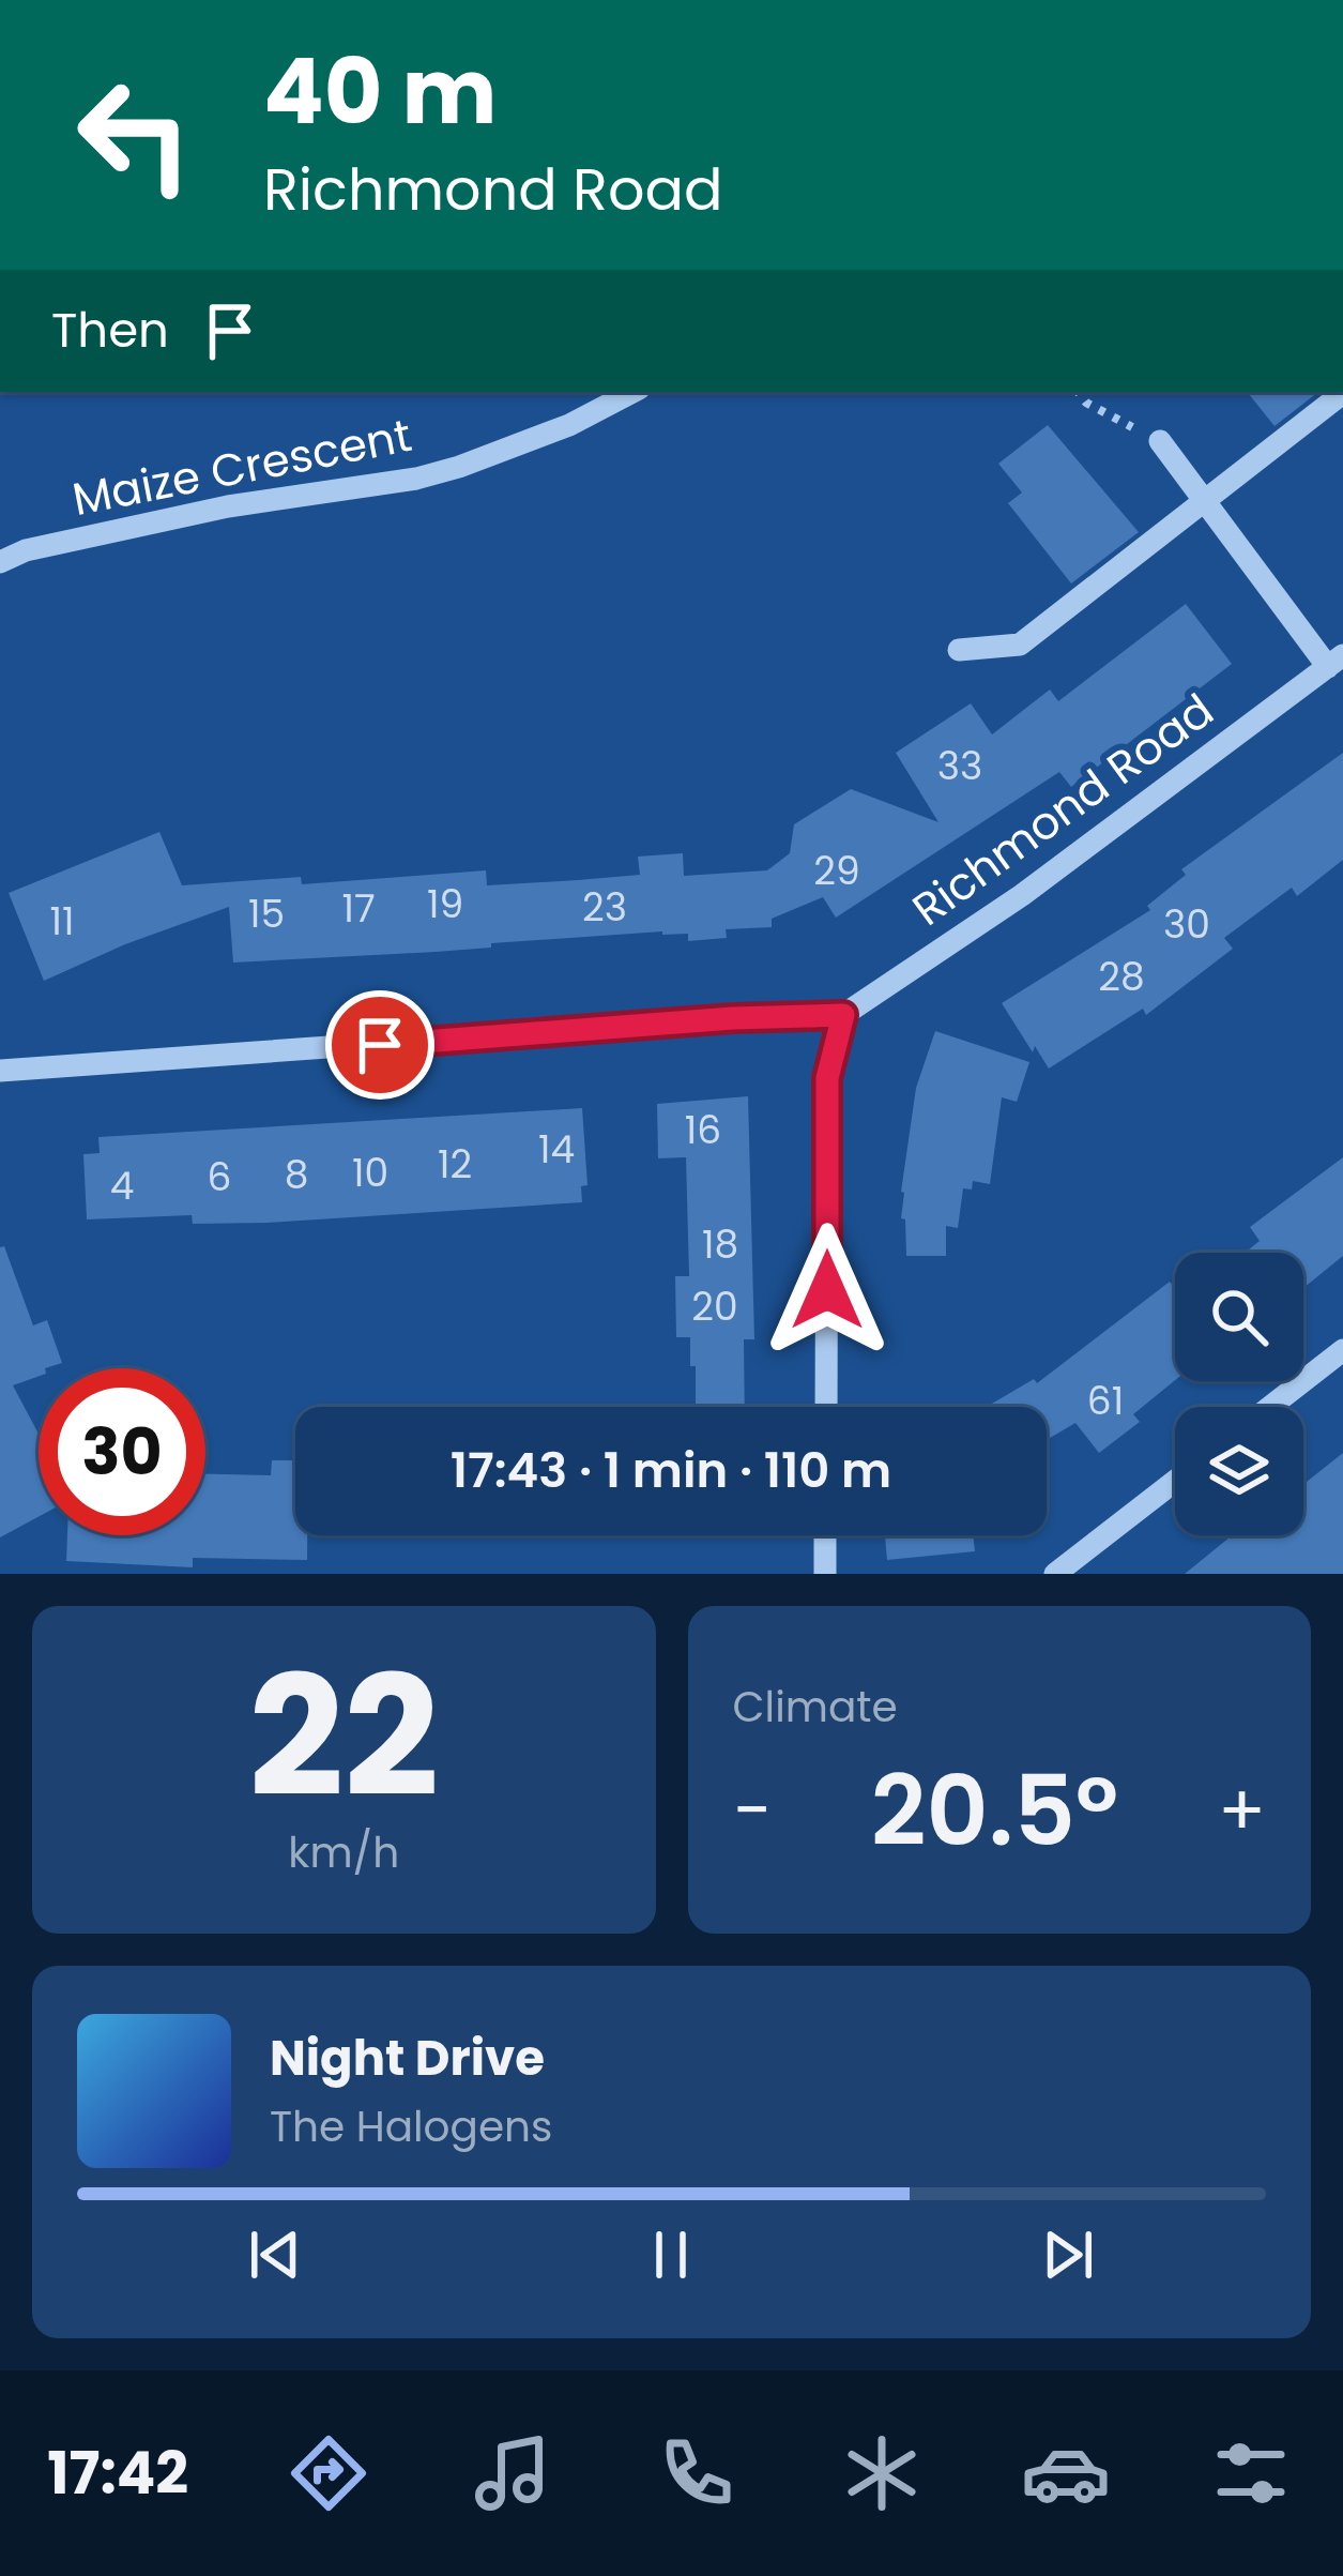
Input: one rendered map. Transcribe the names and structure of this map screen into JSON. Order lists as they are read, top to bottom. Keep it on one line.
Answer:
{"streets":{"street":["Maize Crescent","Richmond Road"]},"house_numbers":["33","29","19","23","17","15","11","30","28","16","14","12","10","8","6","4","18","20","61"],"page":{"turn":["40 m","Richmond Road"],"then":"Then","limit":"30","trip":"17:43 · 1 min · 110 m","tile":[["22","km/h"],"Climate"],"heat":["−","20.5°","+"],"song":["Night Drive","The Halogens"],"tabs":"17:42"}}
